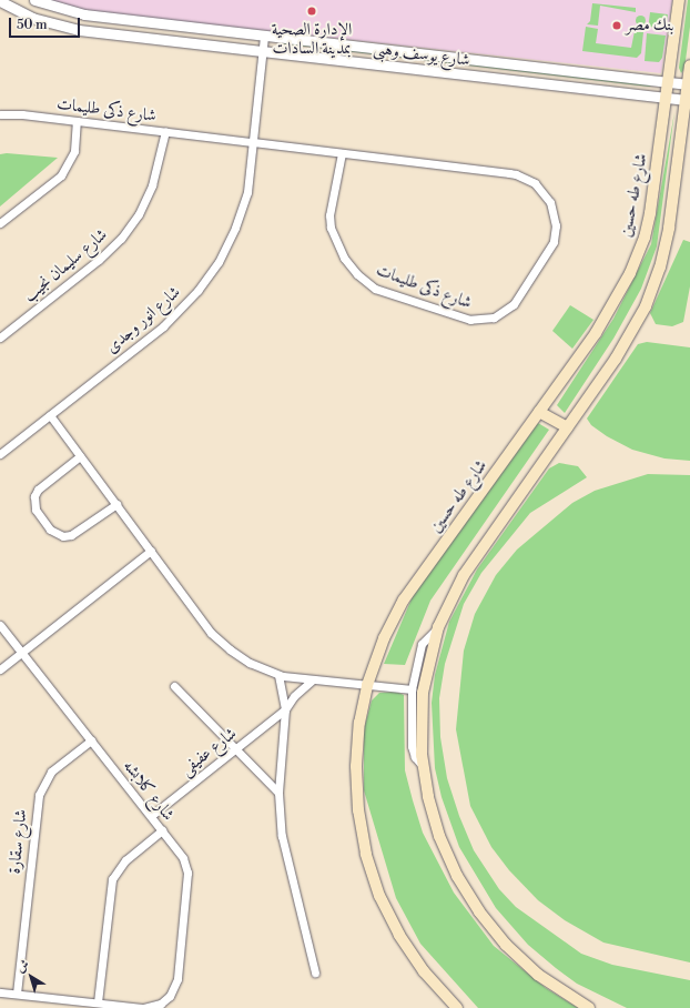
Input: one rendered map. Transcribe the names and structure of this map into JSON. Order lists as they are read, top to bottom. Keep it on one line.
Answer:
{"streets":{"main road":["شارع طه حسين"],"street":["شارع يوسف وهبى","شارع ذكى طليمات","شارع سليمان نجيب","شارع انور وجدى","شارع عفيفى","شارع كلابشه","شارع سقارة"]},"crossings":[["شارع يوسف وهبى","شارع طه حسين"],["شارع يوسف وهبى","شارع انور وجدى"],["شارع ذكى طليمات","شارع سليمان نجيب"],["شارع ذكى طليمات","شارع انور وجدى"],["شارع عفيفى","شارع كلابشه"],["شارع كلابشه","شارع سقارة"]],"places":["الإدارة الصحية بمدينة السادات","بنك مصر"],"scale_bar":"50 m","north":"top left"}
